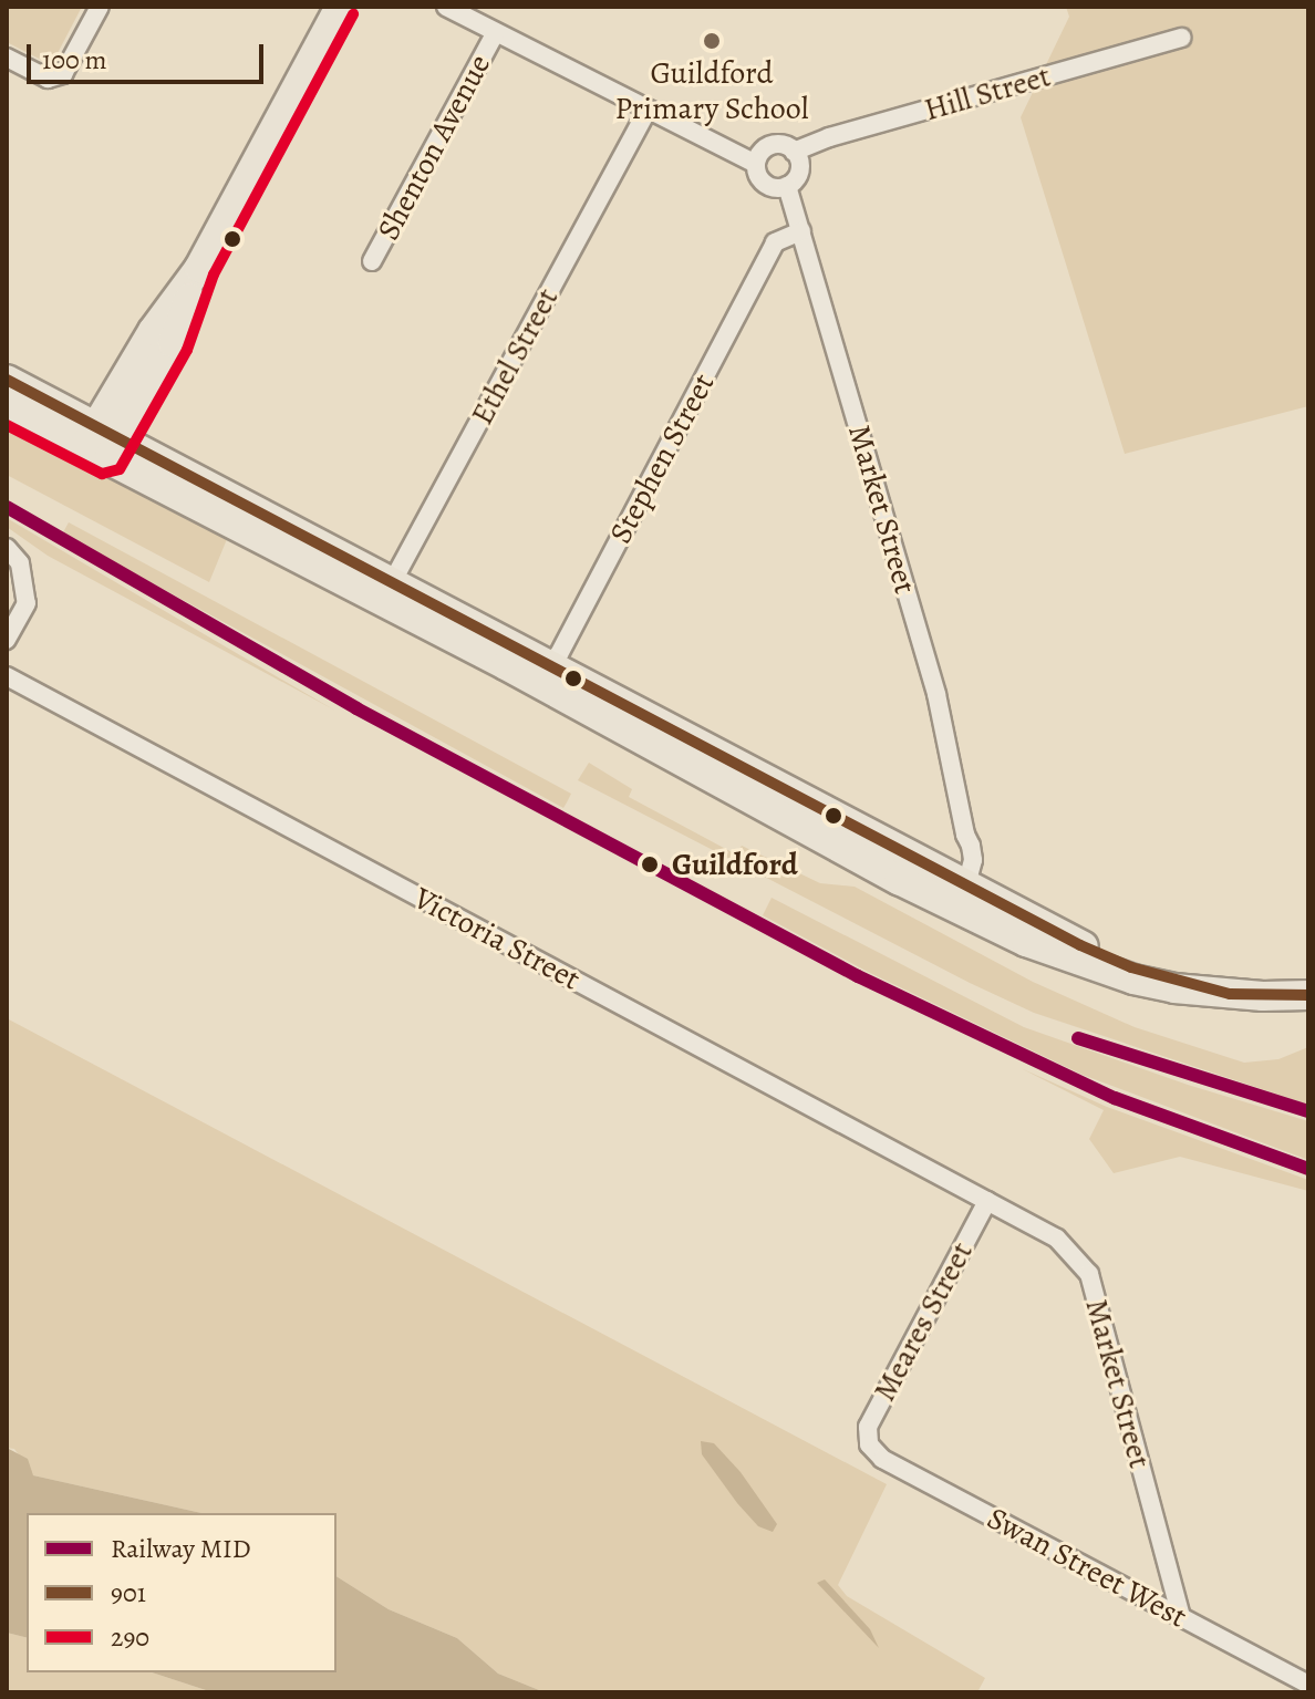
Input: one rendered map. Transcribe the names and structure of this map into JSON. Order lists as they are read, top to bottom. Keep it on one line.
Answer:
{"streets":{"street":["Hill Street","Shenton Avenue","Ethel Street","Stephen Street","Market Street","Victoria Street","Meares Street","Swan Street West"]},"crossings":[["Hill Street","Market Street"],["Stephen Street","Market Street"],["Market Street","Victoria Street"],["Market Street","Meares Street"],["Market Street","Swan Street West"],["Victoria Street","Meares Street"],["Meares Street","Swan Street West"]],"places":["Guildford Primary School","Guildford"],"lines":["transit line 290","transit line 901","rail line MID"],"legend":["Railway MID","901","290"],"scale_bar":"100 m"}
